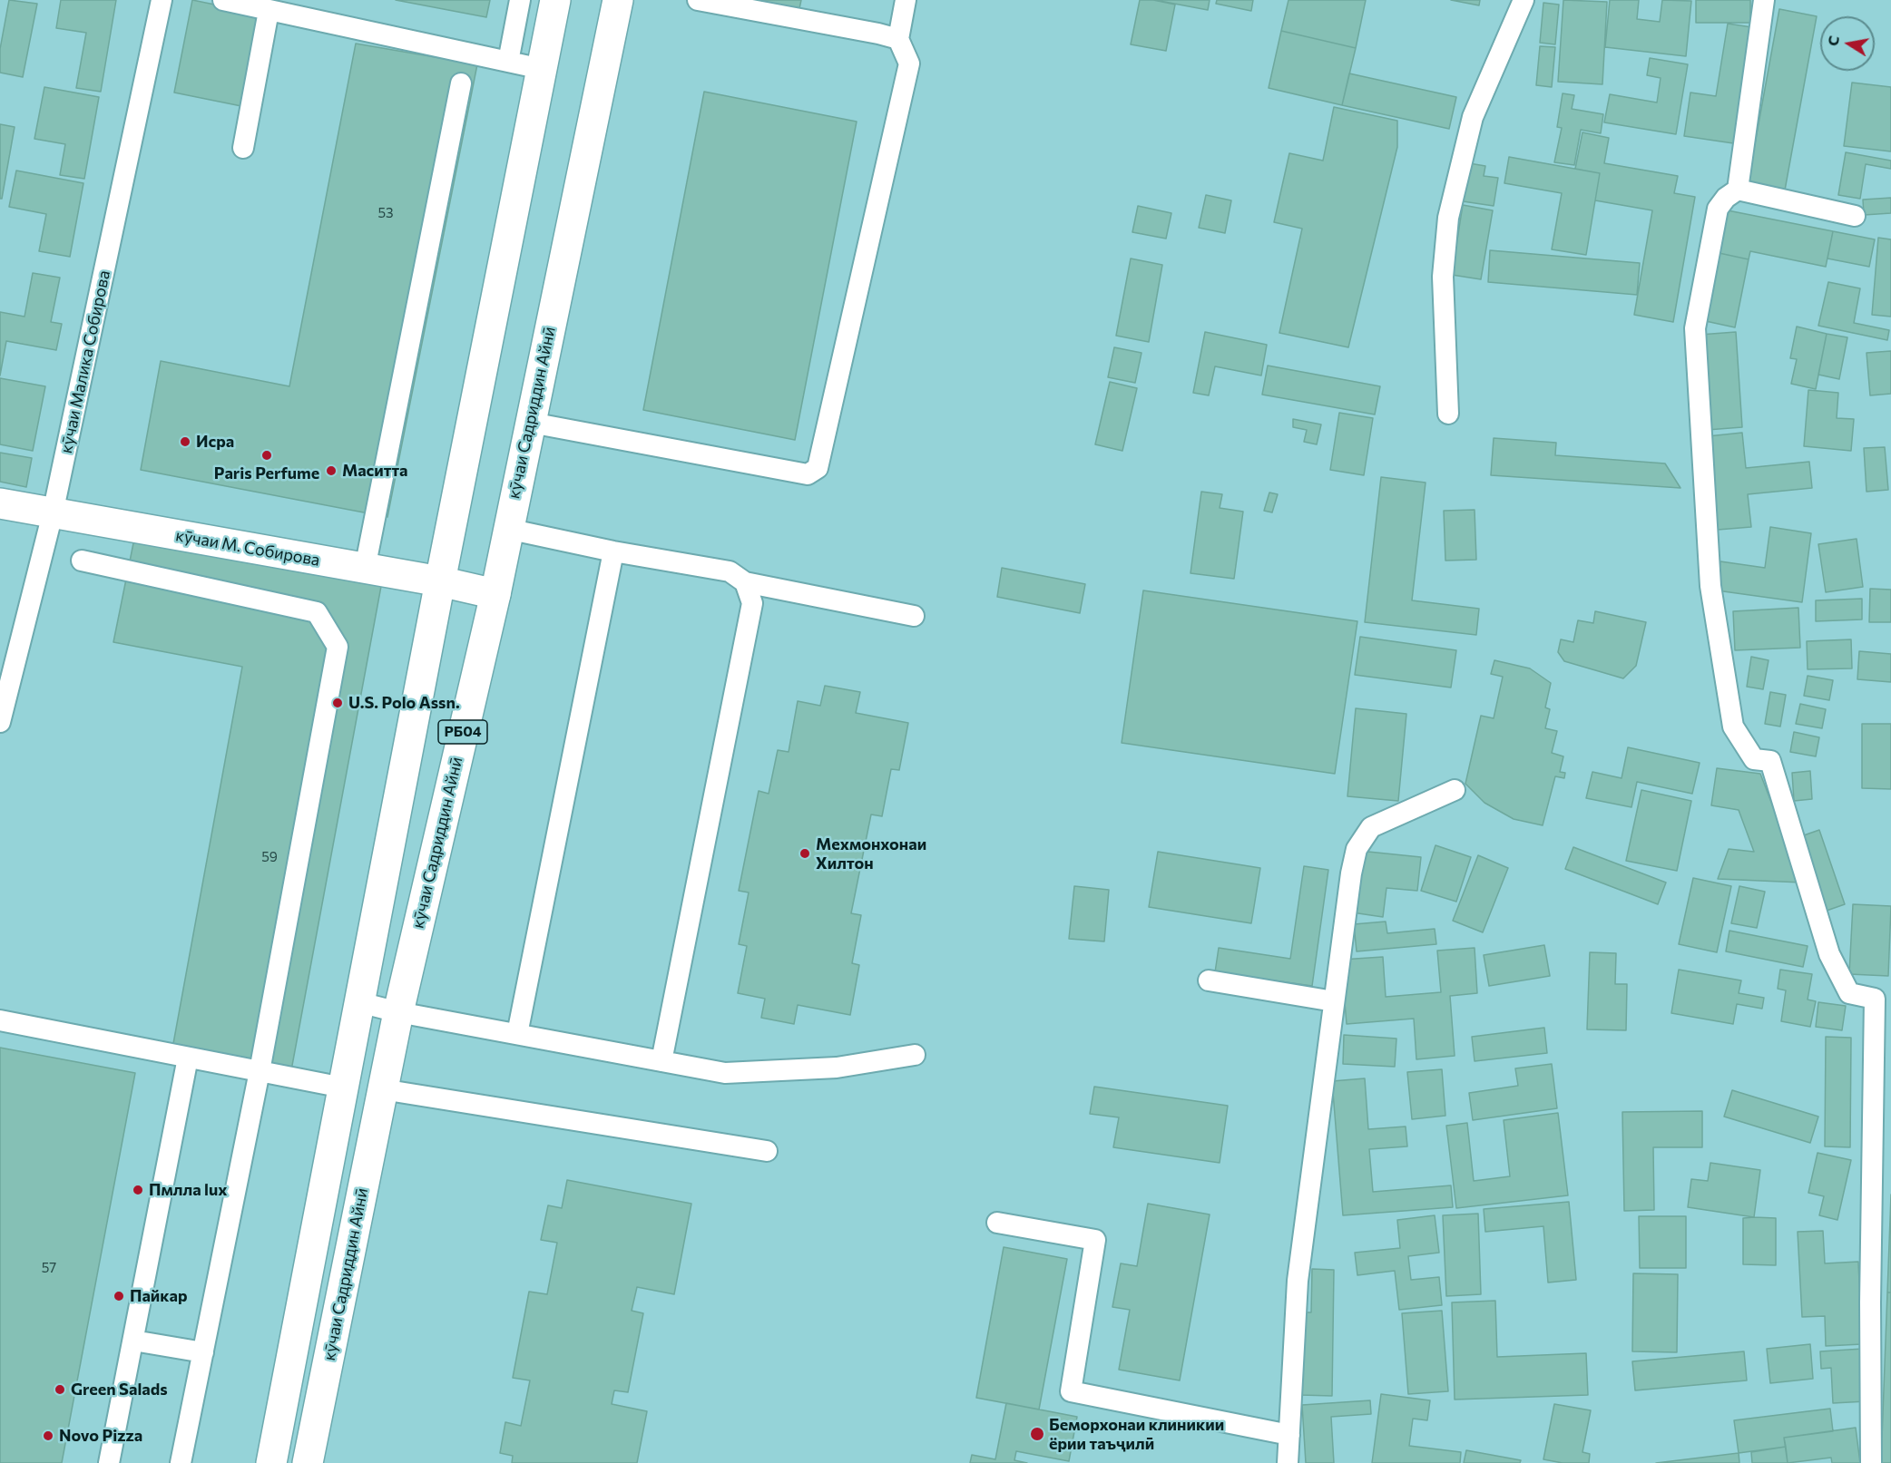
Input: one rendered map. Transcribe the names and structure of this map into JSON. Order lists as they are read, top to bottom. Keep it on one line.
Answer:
{"streets":{"main road":["кӯчаи Садриддин Айнӣ","кӯчаи М. Собирова","РБ04"],"lane":["кӯчаи Малика Собирова"]},"crossings":[["кӯчаи Малика Собирова","кӯчаи М. Собирова"],["кӯчаи Садриддин Айнӣ","кӯчаи М. Собирова"],["кӯчаи М. Собирова","РБ04"]],"places":["Исра","Paris Perfume","Маситта","U.S. Polo Assn.","Мехмонхонаи Хилтон","Пмлла lux","Пайкар","Green Salads","Беморхонаи клиникии ёрии таъҷилӣ","Novo Pizza"],"house_numbers":["53","59","57"],"north":"left"}
